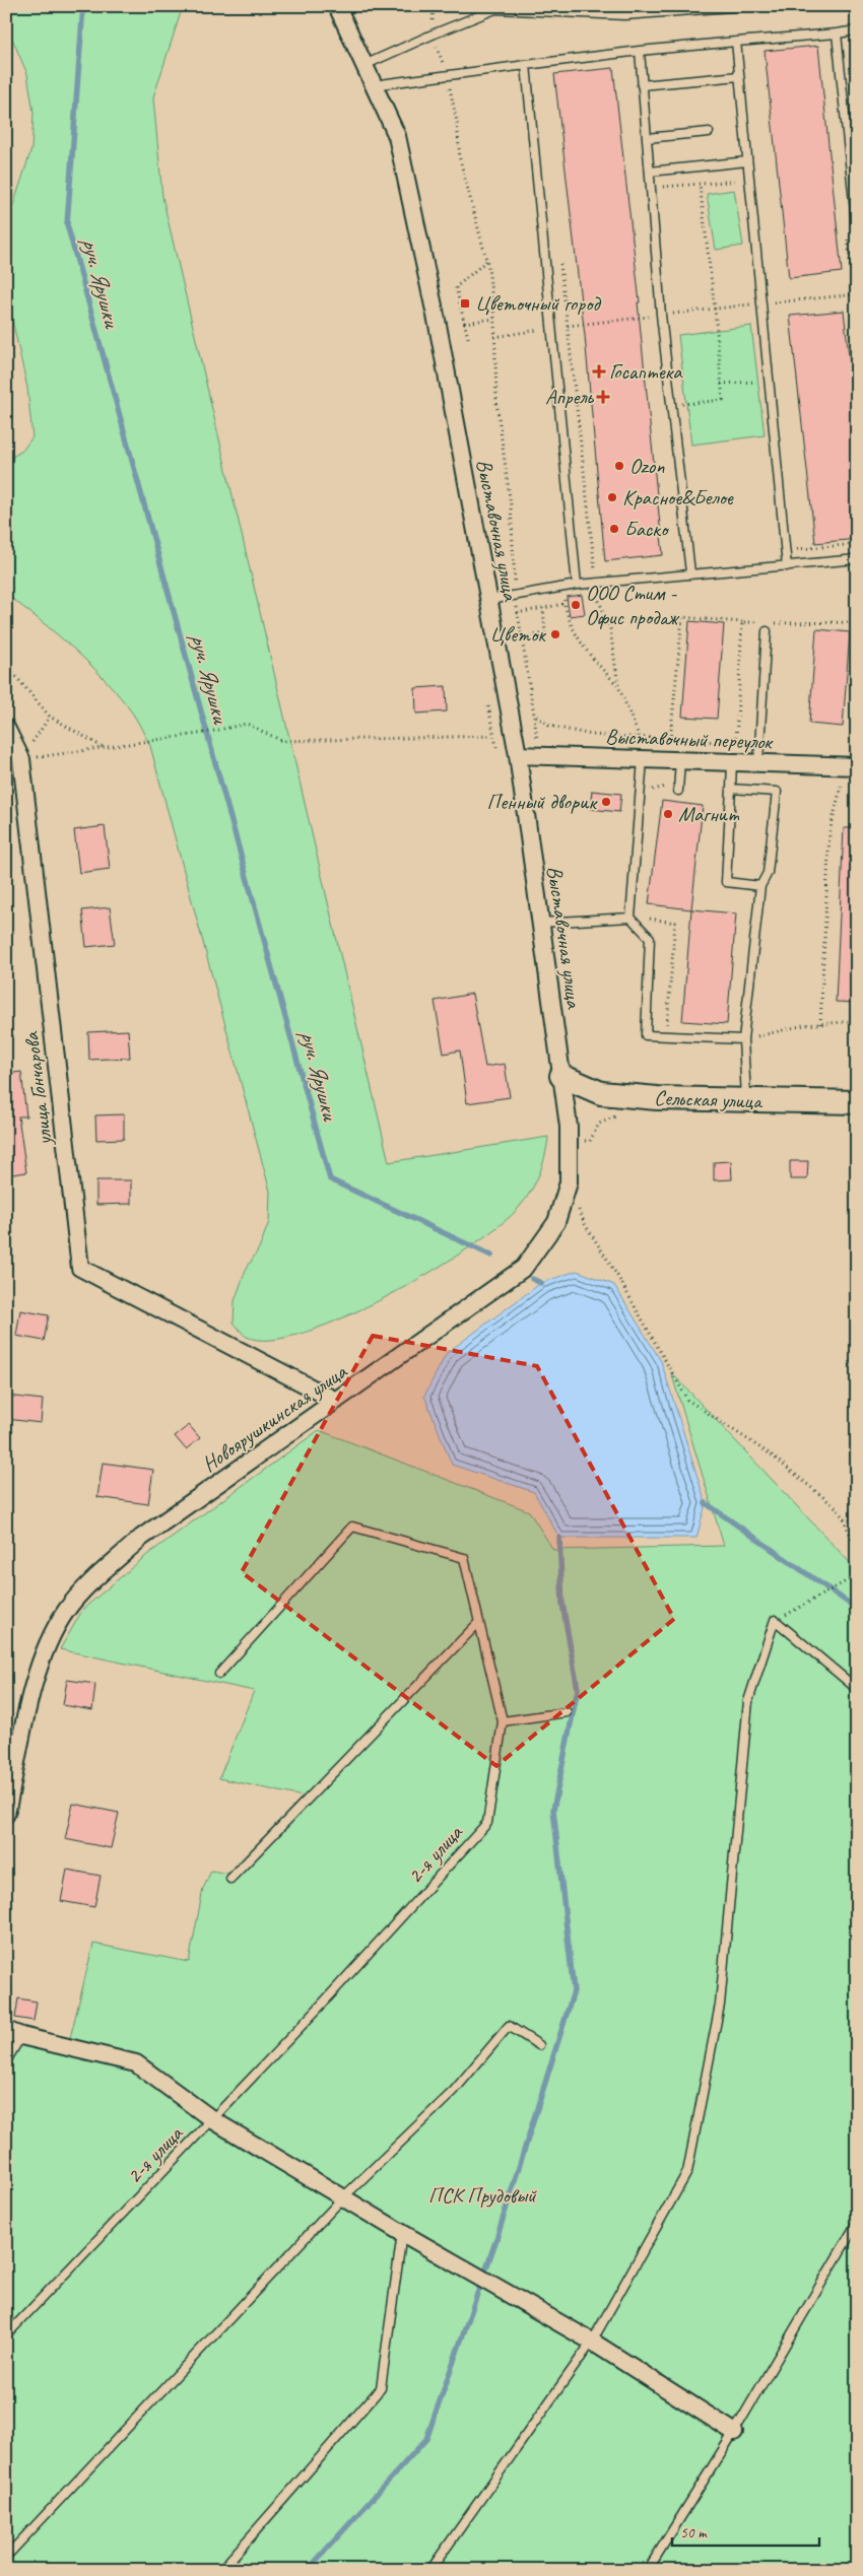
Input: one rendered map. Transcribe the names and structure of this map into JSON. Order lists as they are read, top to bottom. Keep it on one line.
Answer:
{"streets":{"street":["Выставочная улица","Выставочный переулок","улица Гончарова","Сельская улица","Новоярушкинская улица"],"lane":["2-я улица"]},"crossings":[["Выставочная улица","Выставочный переулок"],["Выставочная улица","Сельская улица"],["Выставочная улица","Новоярушкинская улица"],["улица Гончарова","Новоярушкинская улица"],["Сельская улица","Новоярушкинская улица"]],"water":["руч. Ярушки"],"parks":["ПСК Прудовый"],"places":{"transit":["Цветочный город"],"health":["Госаптека","Апрель"],"other":["Ozon","Красное&Белое","Баско","ООО Стим - Офис продаж","Цветок","Пенный дворик","Магнит"]},"scale_bar":"50 m"}
